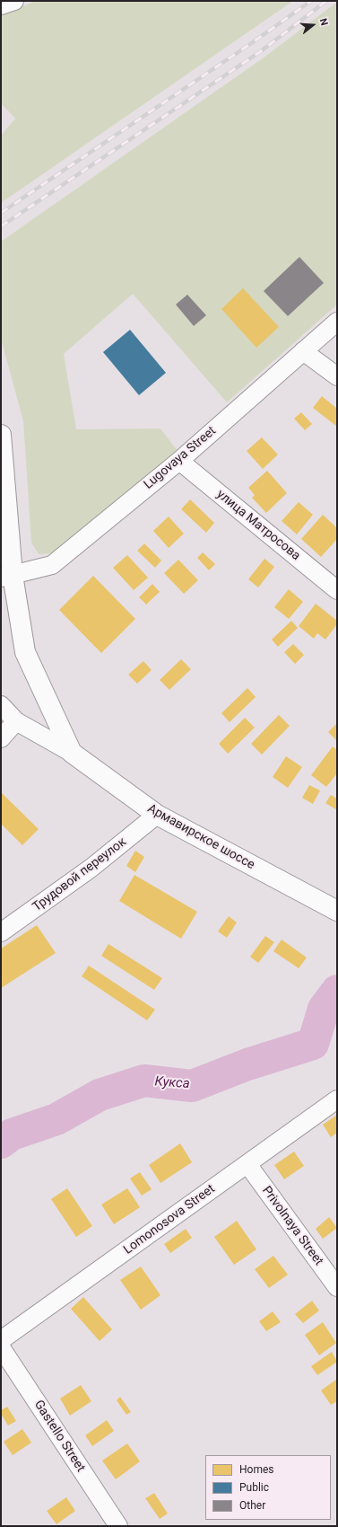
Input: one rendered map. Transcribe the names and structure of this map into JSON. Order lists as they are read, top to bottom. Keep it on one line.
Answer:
{"streets":{"main road":["Армавирское шоссе"],"street":["Lugovaya Street","улица Матросова","Трудовой переулок","Lomonosova Street","Privolnaya Street","Gastello Street"]},"crossings":[["Lugovaya Street","улица Матросова"],["Lugovaya Street","Армавирское шоссе"],["Армавирское шоссе","Трудовой переулок"],["Lomonosova Street","Privolnaya Street"]],"water":["Кукса"],"legend":["Homes","Public","Other"],"north":"right"}
